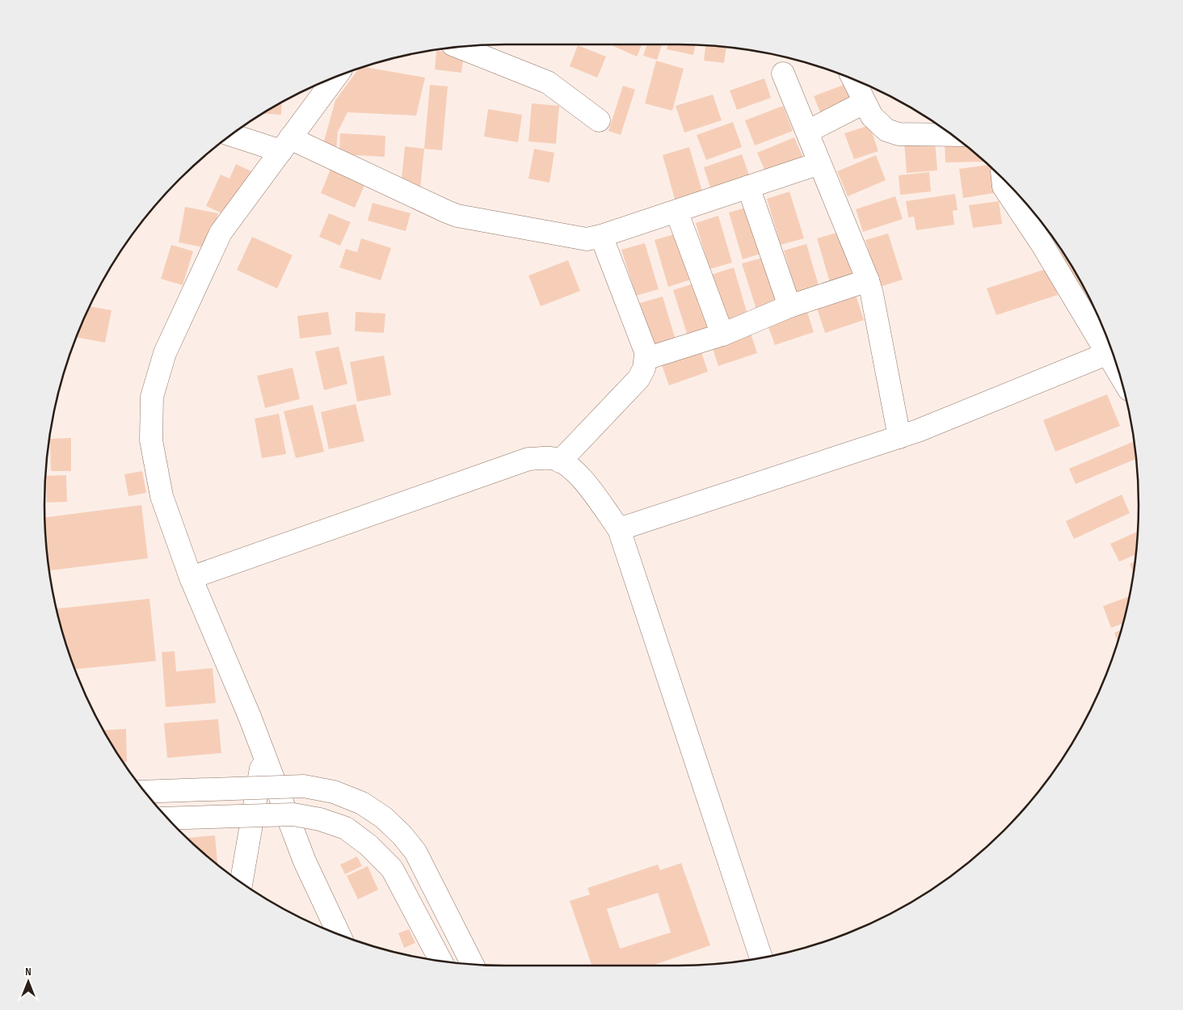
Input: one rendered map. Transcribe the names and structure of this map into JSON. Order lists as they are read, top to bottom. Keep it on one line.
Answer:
{"north":"top"}
